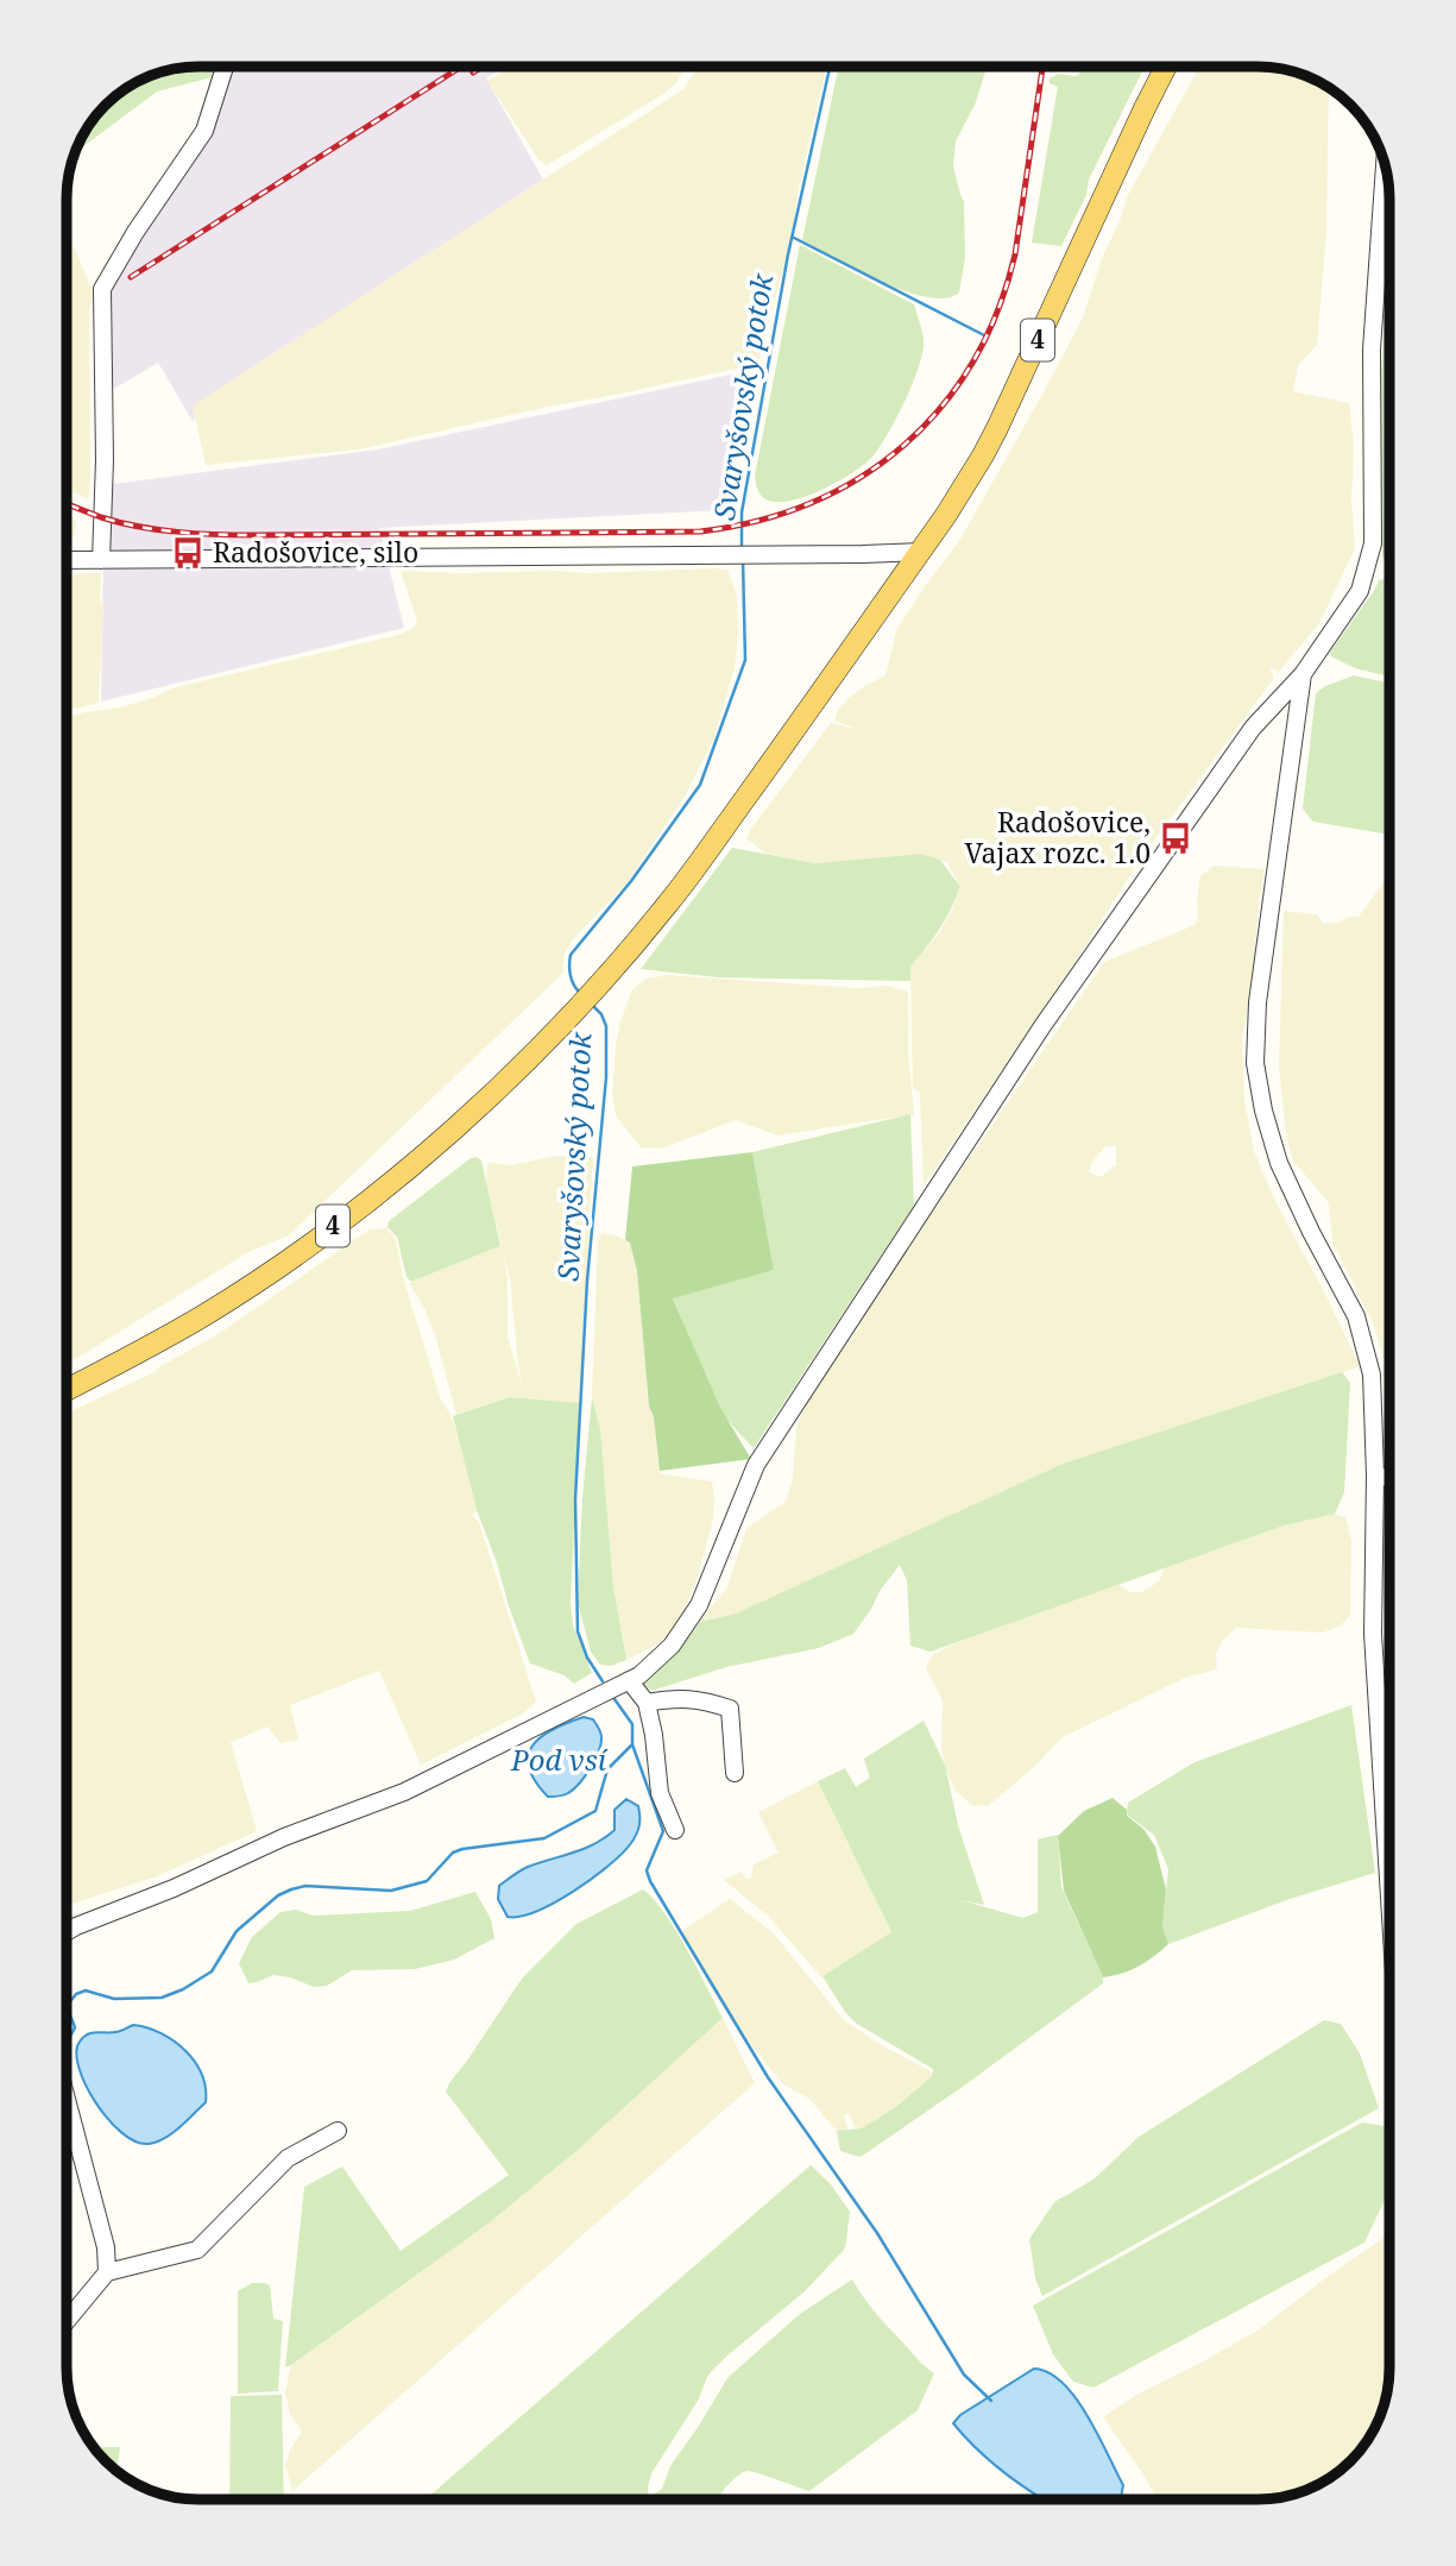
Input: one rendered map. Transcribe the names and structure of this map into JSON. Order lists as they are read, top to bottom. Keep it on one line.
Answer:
{"streets":{"main road":["4"]},"water":["Svaryšovský potok","Pod vsí"],"places":{"bus stop":["Radošovice, silo","Radošovice, Vajax rozc. 1.0"]}}
